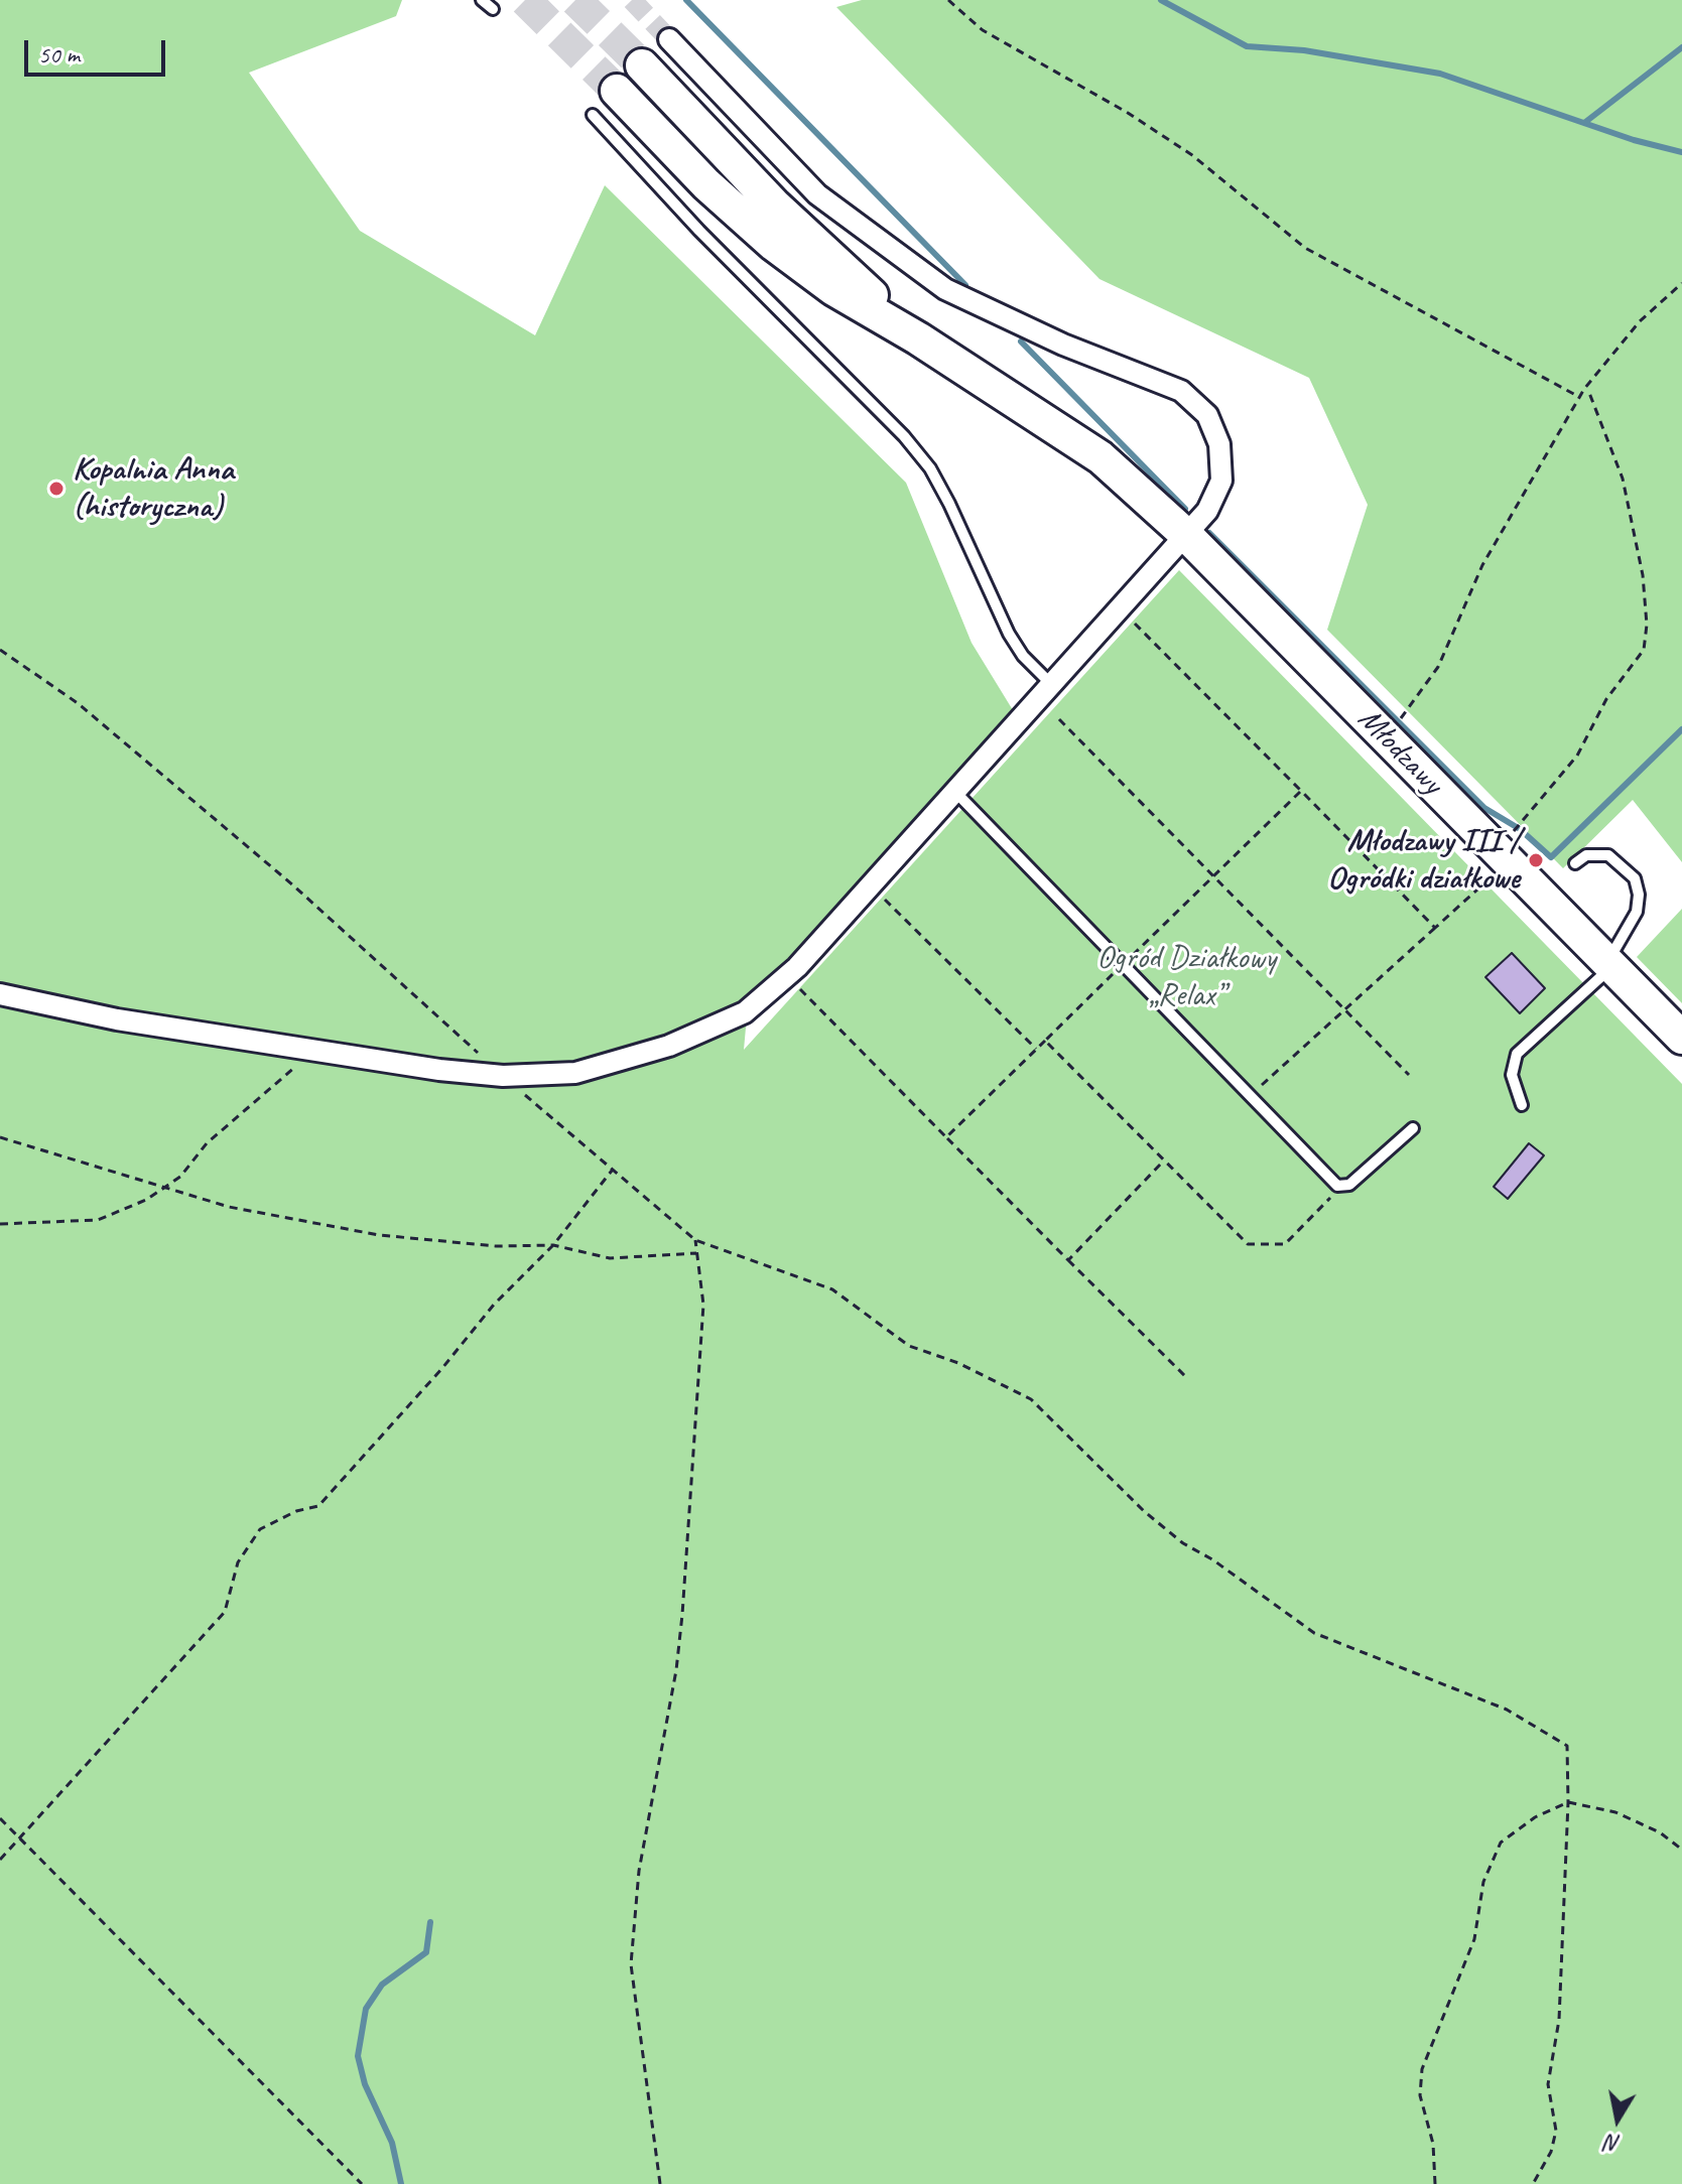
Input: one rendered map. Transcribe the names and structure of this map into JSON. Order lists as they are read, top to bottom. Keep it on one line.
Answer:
{"streets":{"main road":["Młodzawy"]},"parks":["Ogród Działkowy „Relax”"],"places":["Kopalnia Anna (historyczna)","Młodzawy III / Ogródki działkowe"],"scale_bar":"50 m","north":"bottom"}
